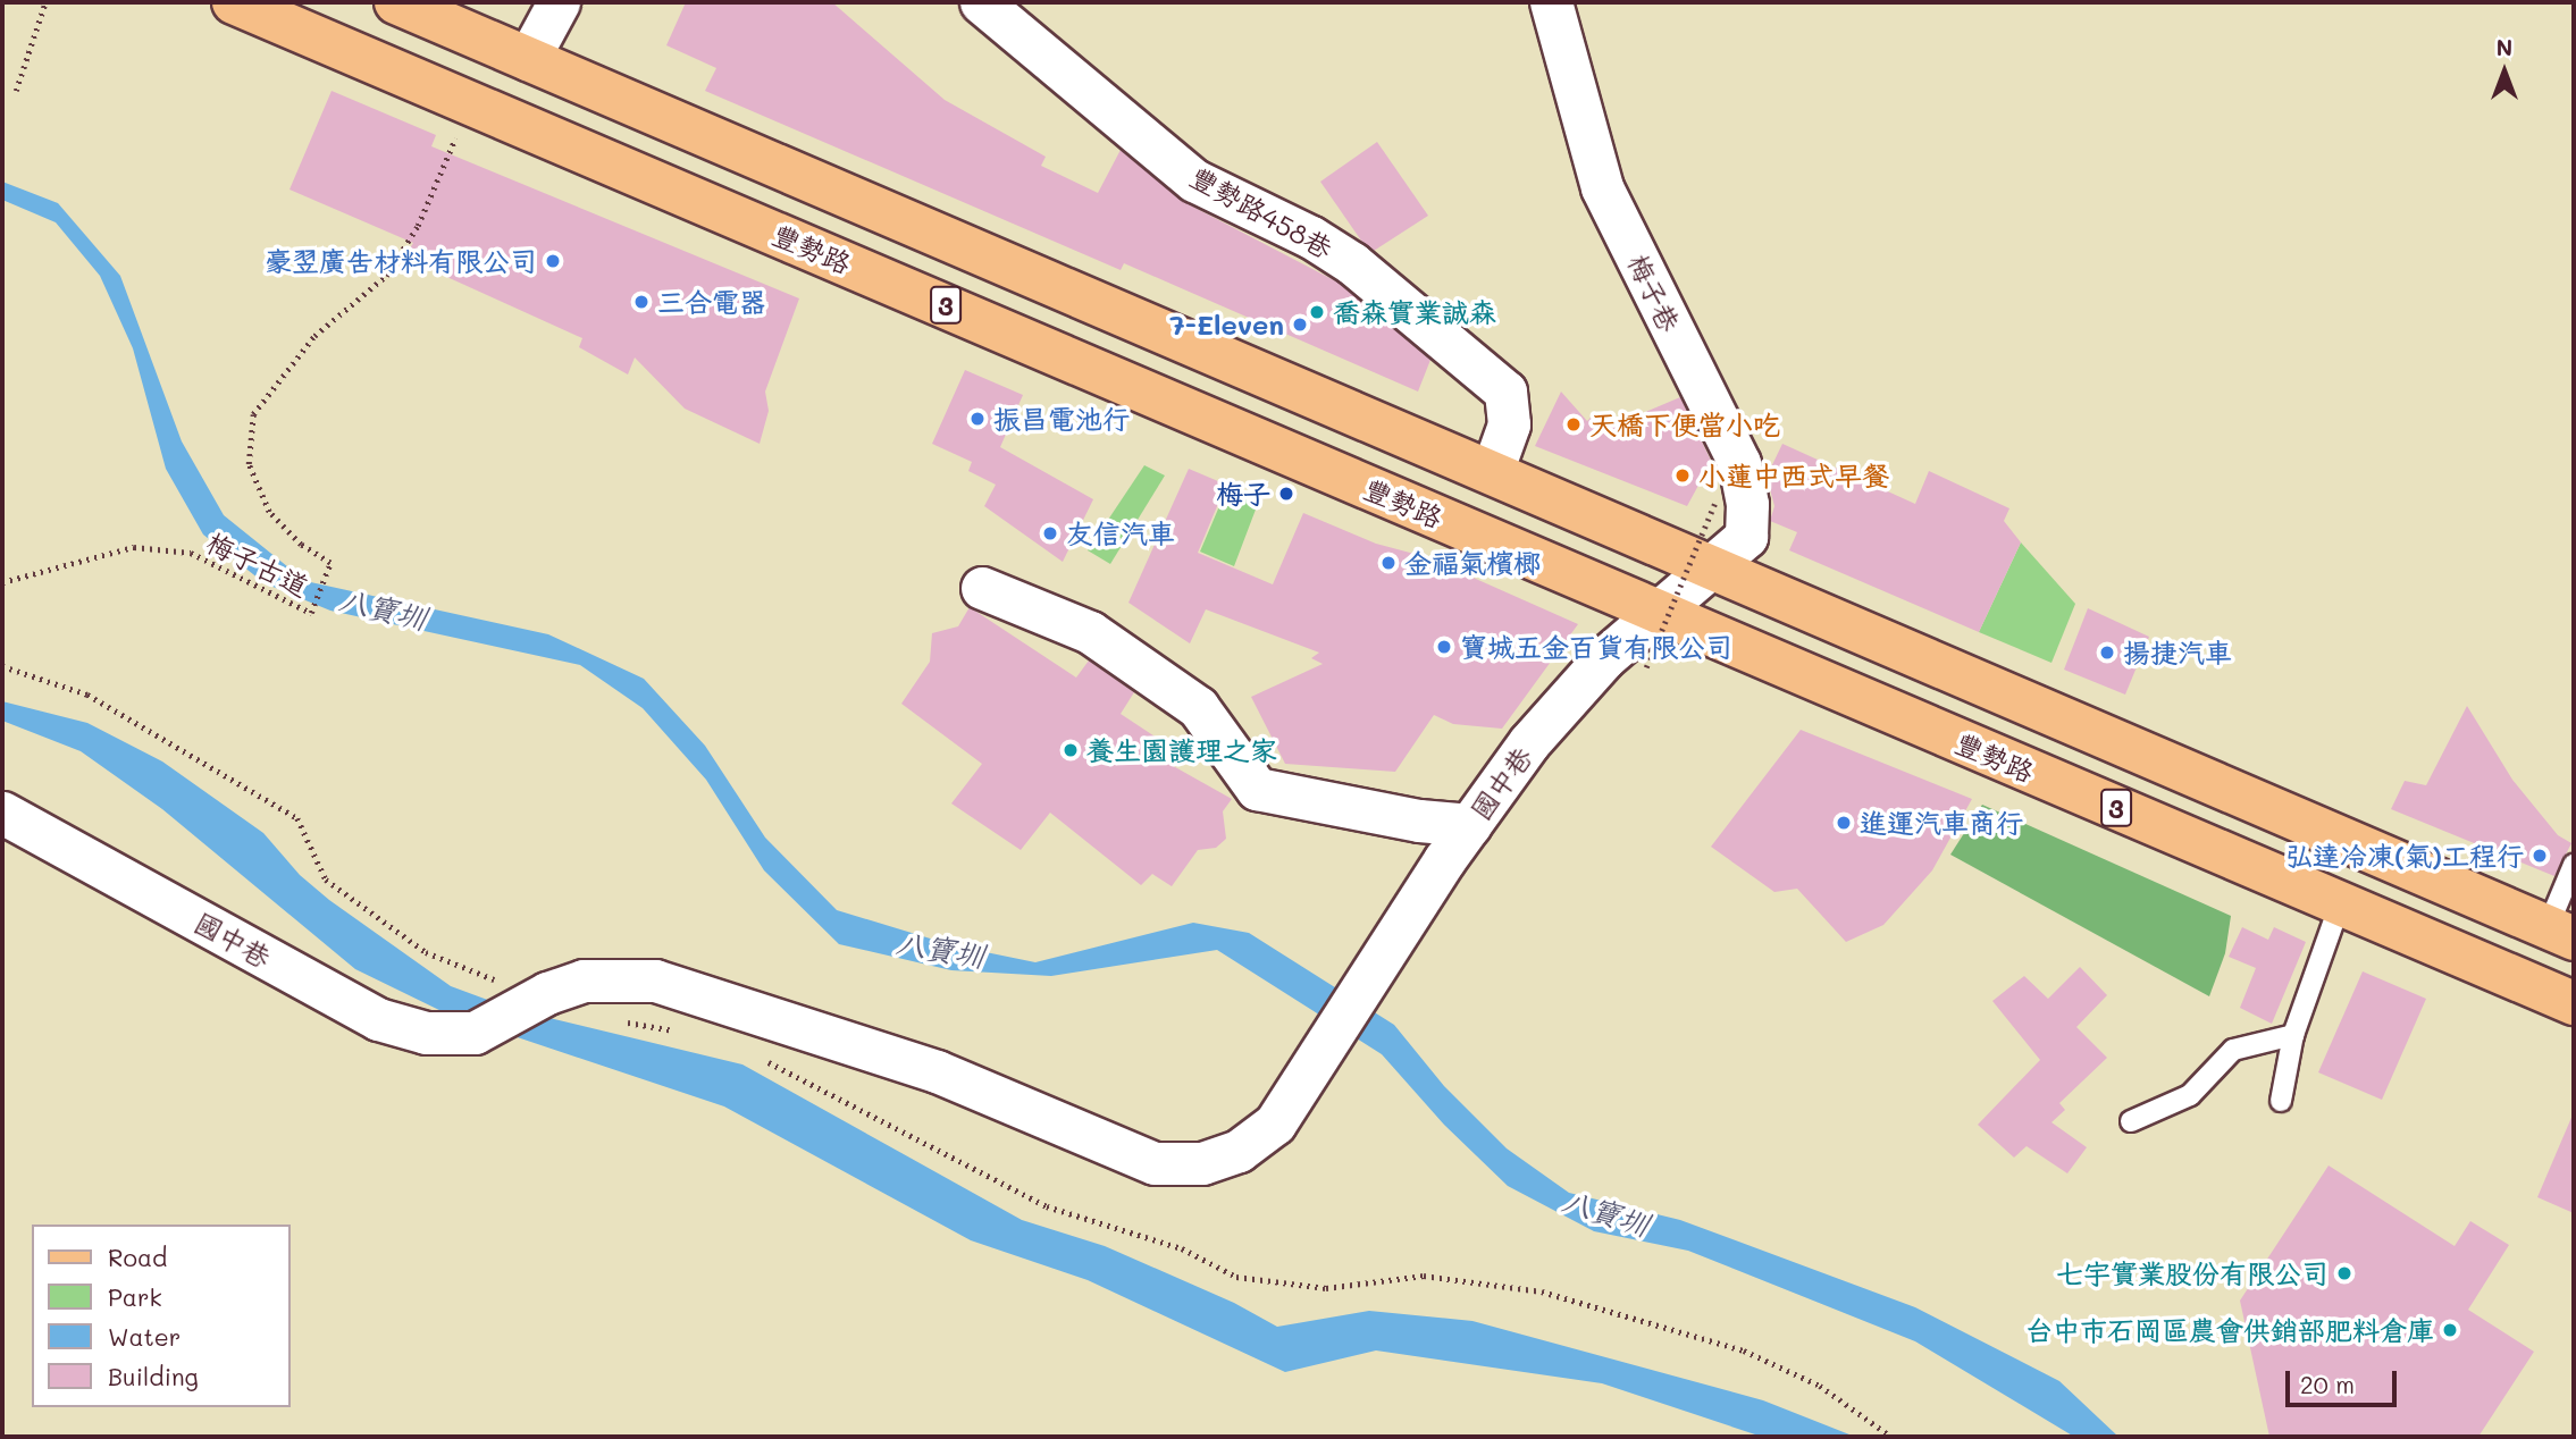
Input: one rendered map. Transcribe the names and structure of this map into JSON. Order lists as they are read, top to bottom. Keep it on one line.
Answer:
{"streets":{"main road":["豐勢路","3"],"street":["豐勢路458巷","梅子巷","國中巷"],"path":["梅子古道"]},"crossings":[["豐勢路458巷","3"],["豐勢路","梅子古道"],["豐勢路","國中巷"],["梅子巷","3"],["梅子巷","國中巷"],["3","國中巷"]],"water":["八寶圳"],"places":["豪翌廣告材料有限公司","三合電器","喬森實業誠森","7-Eleven","振昌電池行","天橋下便當小吃","小蓮中西式早餐","梅子","友信汽車","金福氣檳榔","寶城五金百貨有限公司","揚捷汽車","養生園護理之家","進運汽車商行","弘達冷凍(氣)工程行","七宇實業股份有限公司","台中市石岡區農會供銷部肥料倉庫"],"legend":["Road","Park","Water","Building"],"scale_bar":"20 m","north":"top"}
